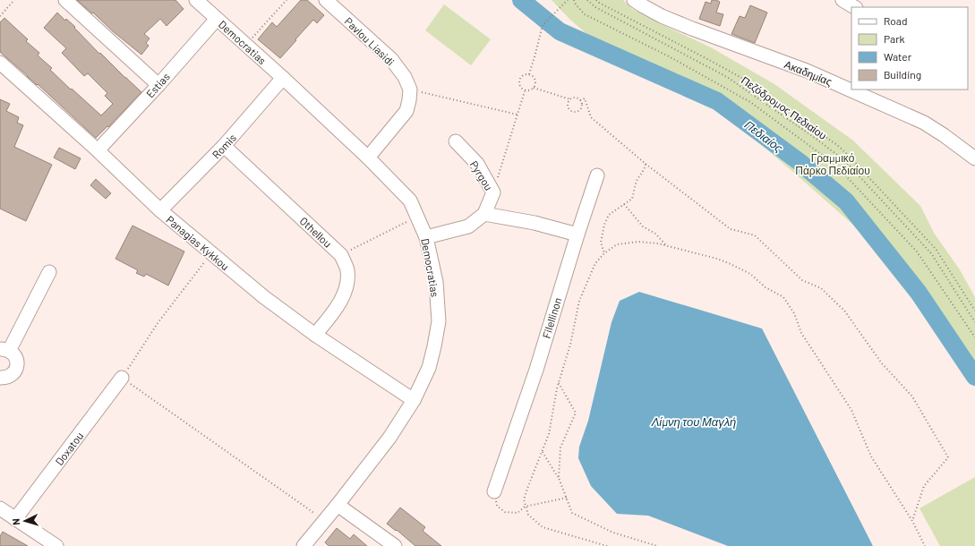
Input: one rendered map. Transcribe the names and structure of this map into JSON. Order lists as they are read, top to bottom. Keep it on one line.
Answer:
{"streets":{"street":["Pavlou Liasidi","Democratias","Ακαδημίας","Estias","Romis","Pyrgou","Othellou","Panagias Kykkou","Filellinon","Doxatou"],"path":["Πεζόδρομος Πεδιαίου"]},"crossings":[["Democratias","Estias"],["Democratias","Romis"],["Democratias","Pyrgou"],["Democratias","Panagias Kykkou"],["Estias","Panagias Kykkou"],["Romis","Othellou"],["Romis","Panagias Kykkou"],["Othellou","Panagias Kykkou"]],"water":["Πεδιαίος","Λίμνη του Μαγλή"],"parks":["Γραμμικό Πάρκο Πεδιαίου"],"legend":["Road","Park","Water","Building"],"north":"left"}
